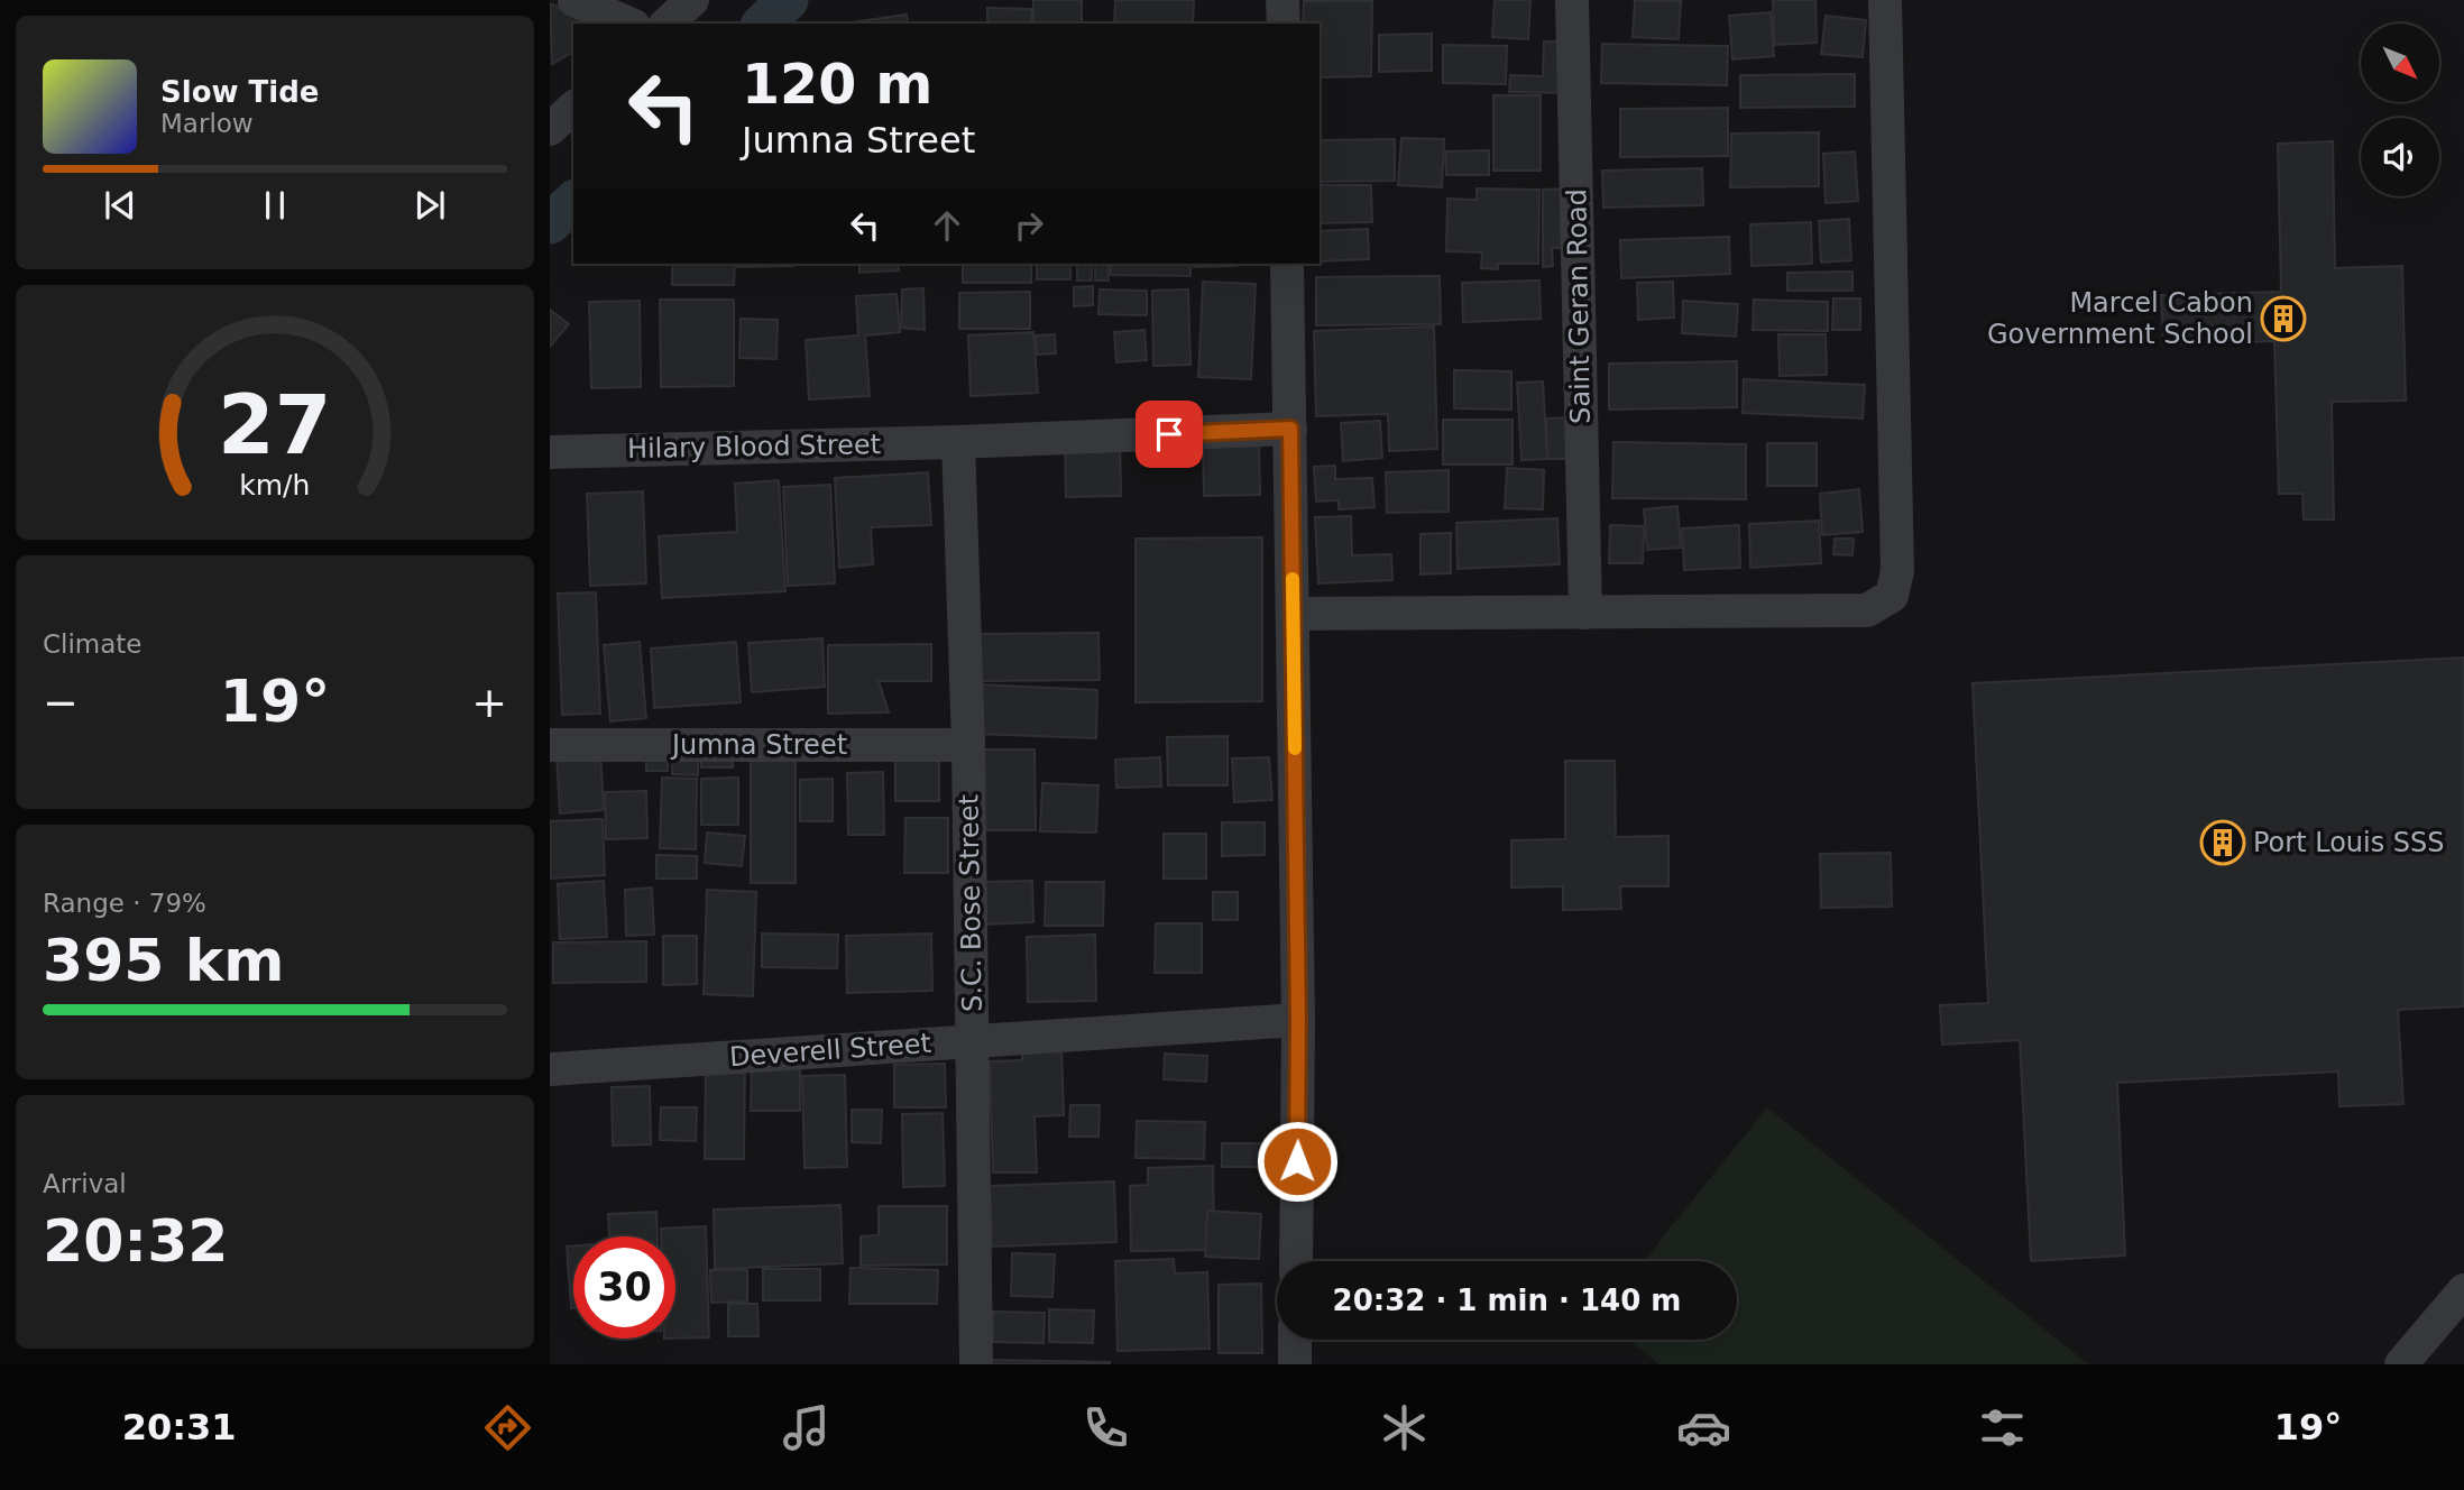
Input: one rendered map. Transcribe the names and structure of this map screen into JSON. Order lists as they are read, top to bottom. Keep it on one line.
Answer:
{"streets":{"street":["Saint Geran Road","Hilary Blood Street","Jumna Street","S.C. Bose Street","Deverell Street"]},"crossings":[["Hilary Blood Street","S.C. Bose Street"],["Jumna Street","S.C. Bose Street"],["S.C. Bose Street","Deverell Street"]],"places":{"building":["Marcel Cabon Government School","Port Louis SSS"]},"north":"bottom right","page":{"turn":["120 m","Jumna Street"],"song":["Slow Tide","Marlow"],"tile":["Climate",["Range · 79%","395 km"],["Arrival","20:32"]],"heat":["−","19°","+"],"limit":"30","trip":"20:32 · 1 min · 140 m","tabs":["20:31","19°"],"gauge":["27","km/h"]}}
